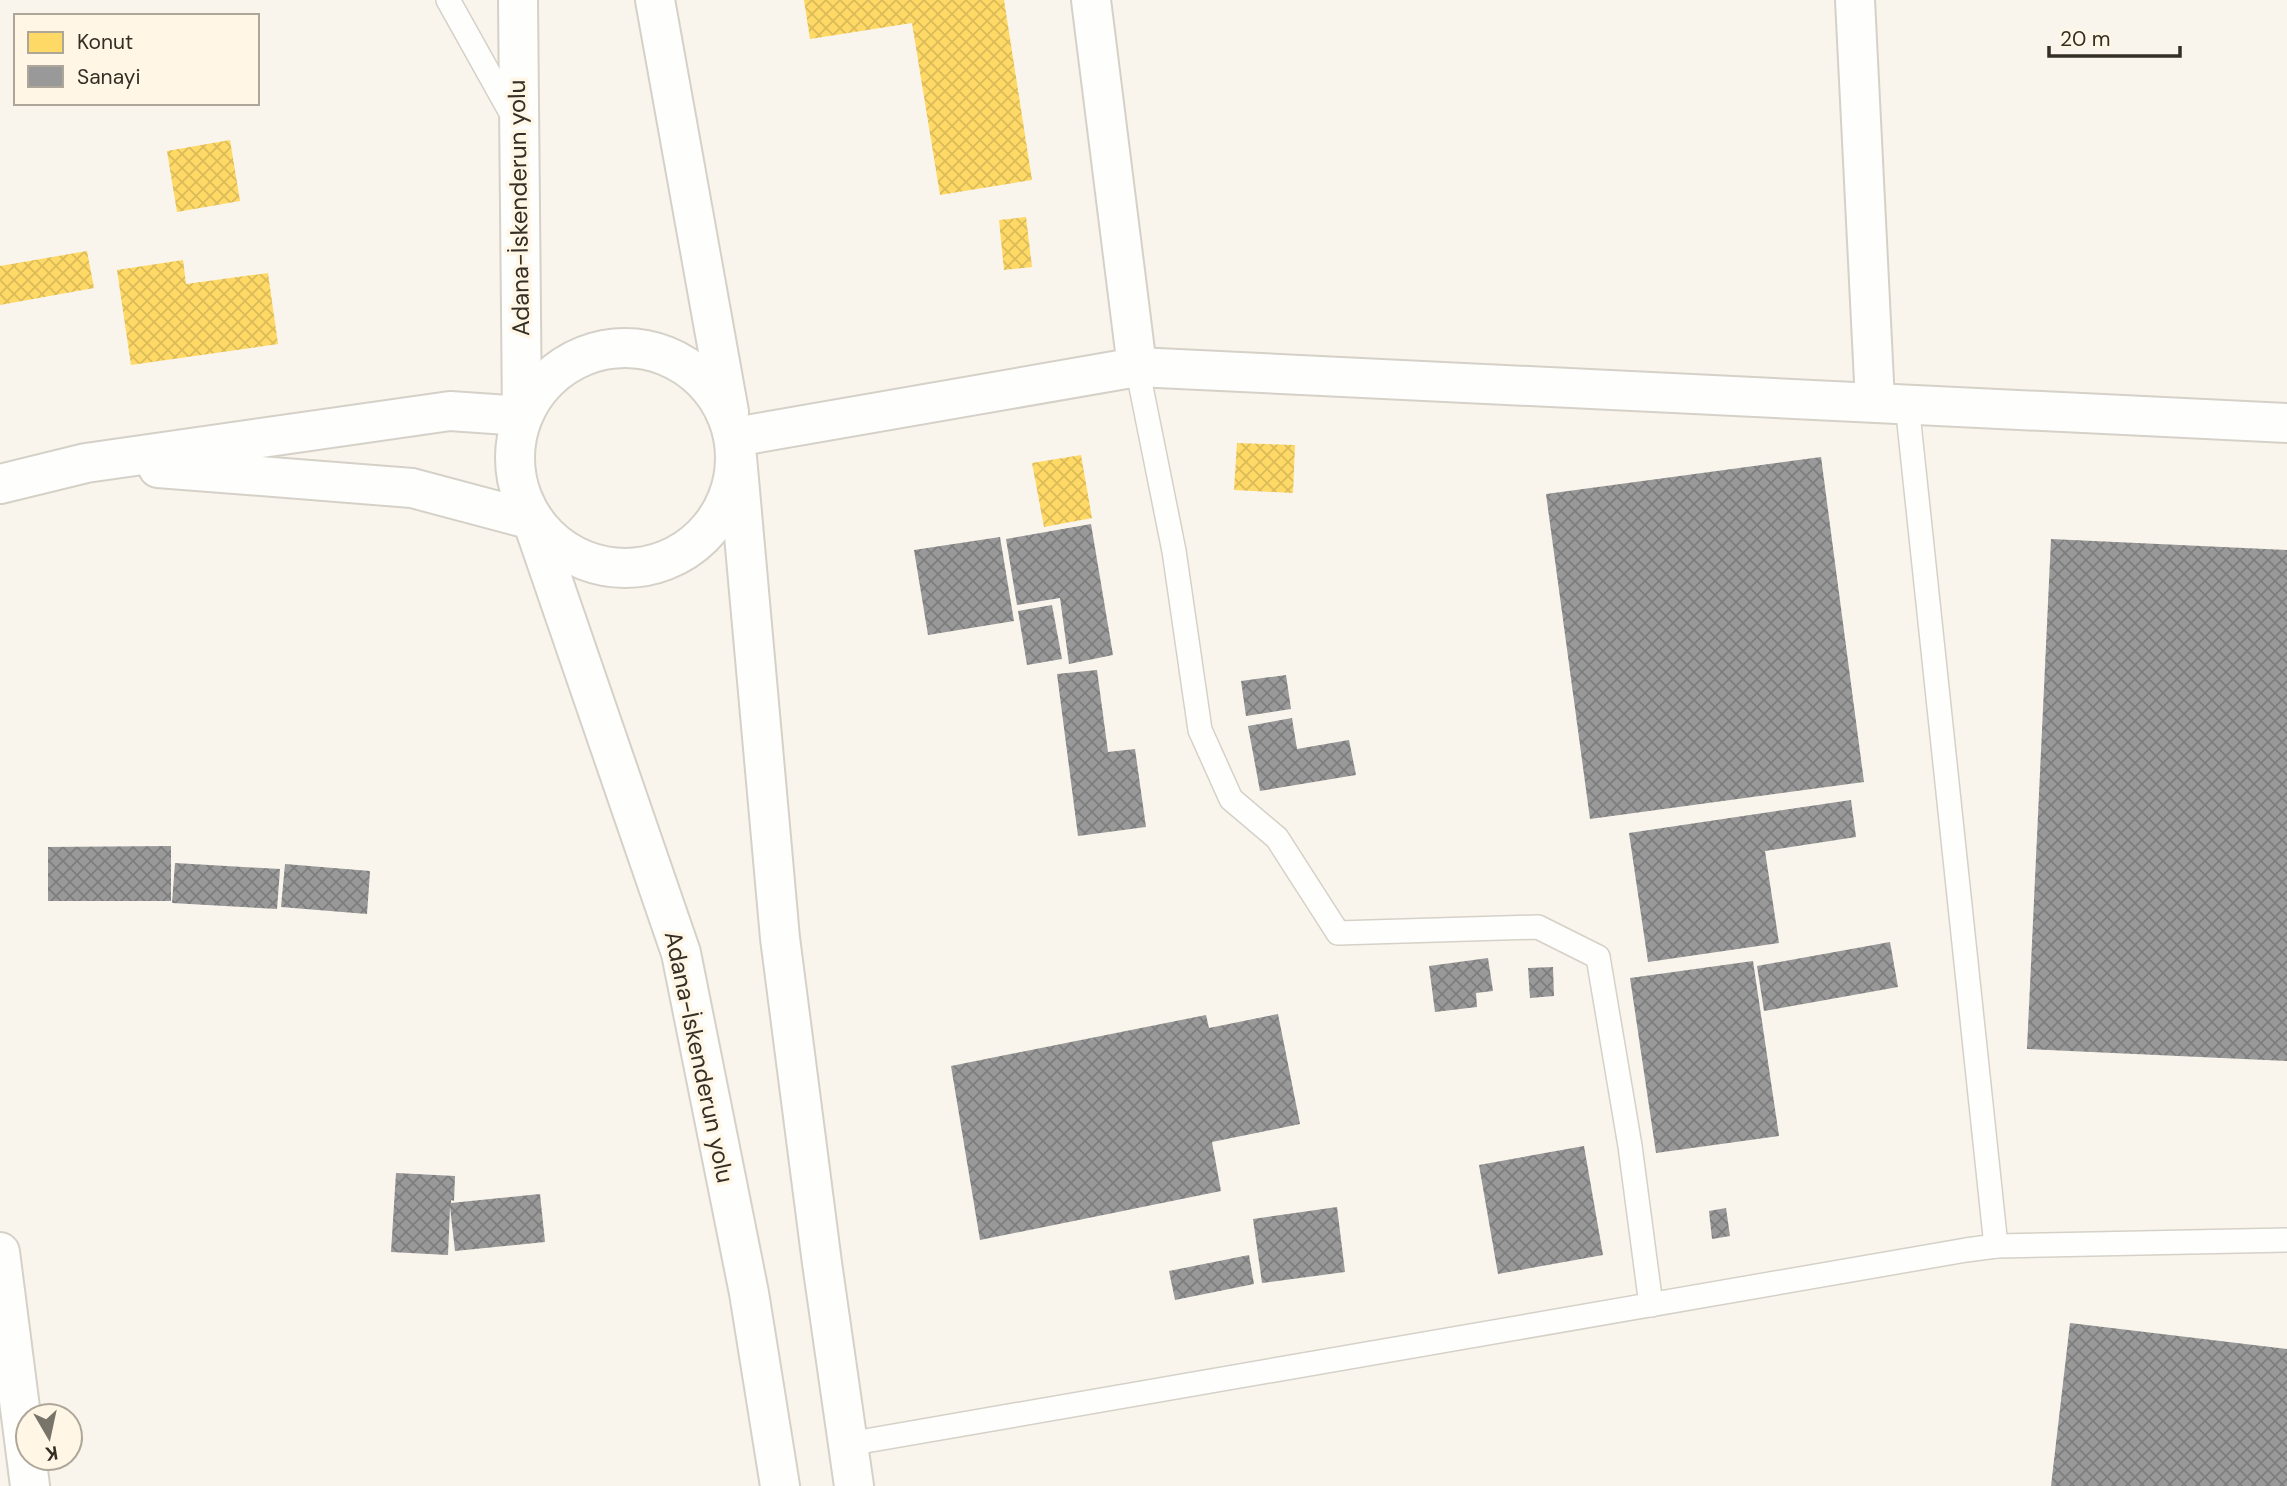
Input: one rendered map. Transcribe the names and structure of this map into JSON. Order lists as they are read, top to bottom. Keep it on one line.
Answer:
{"streets":{"main road":["Adana-İskenderun yolu"]},"legend":["Konut","Sanayi"],"scale_bar":"20 m","north":"bottom"}
